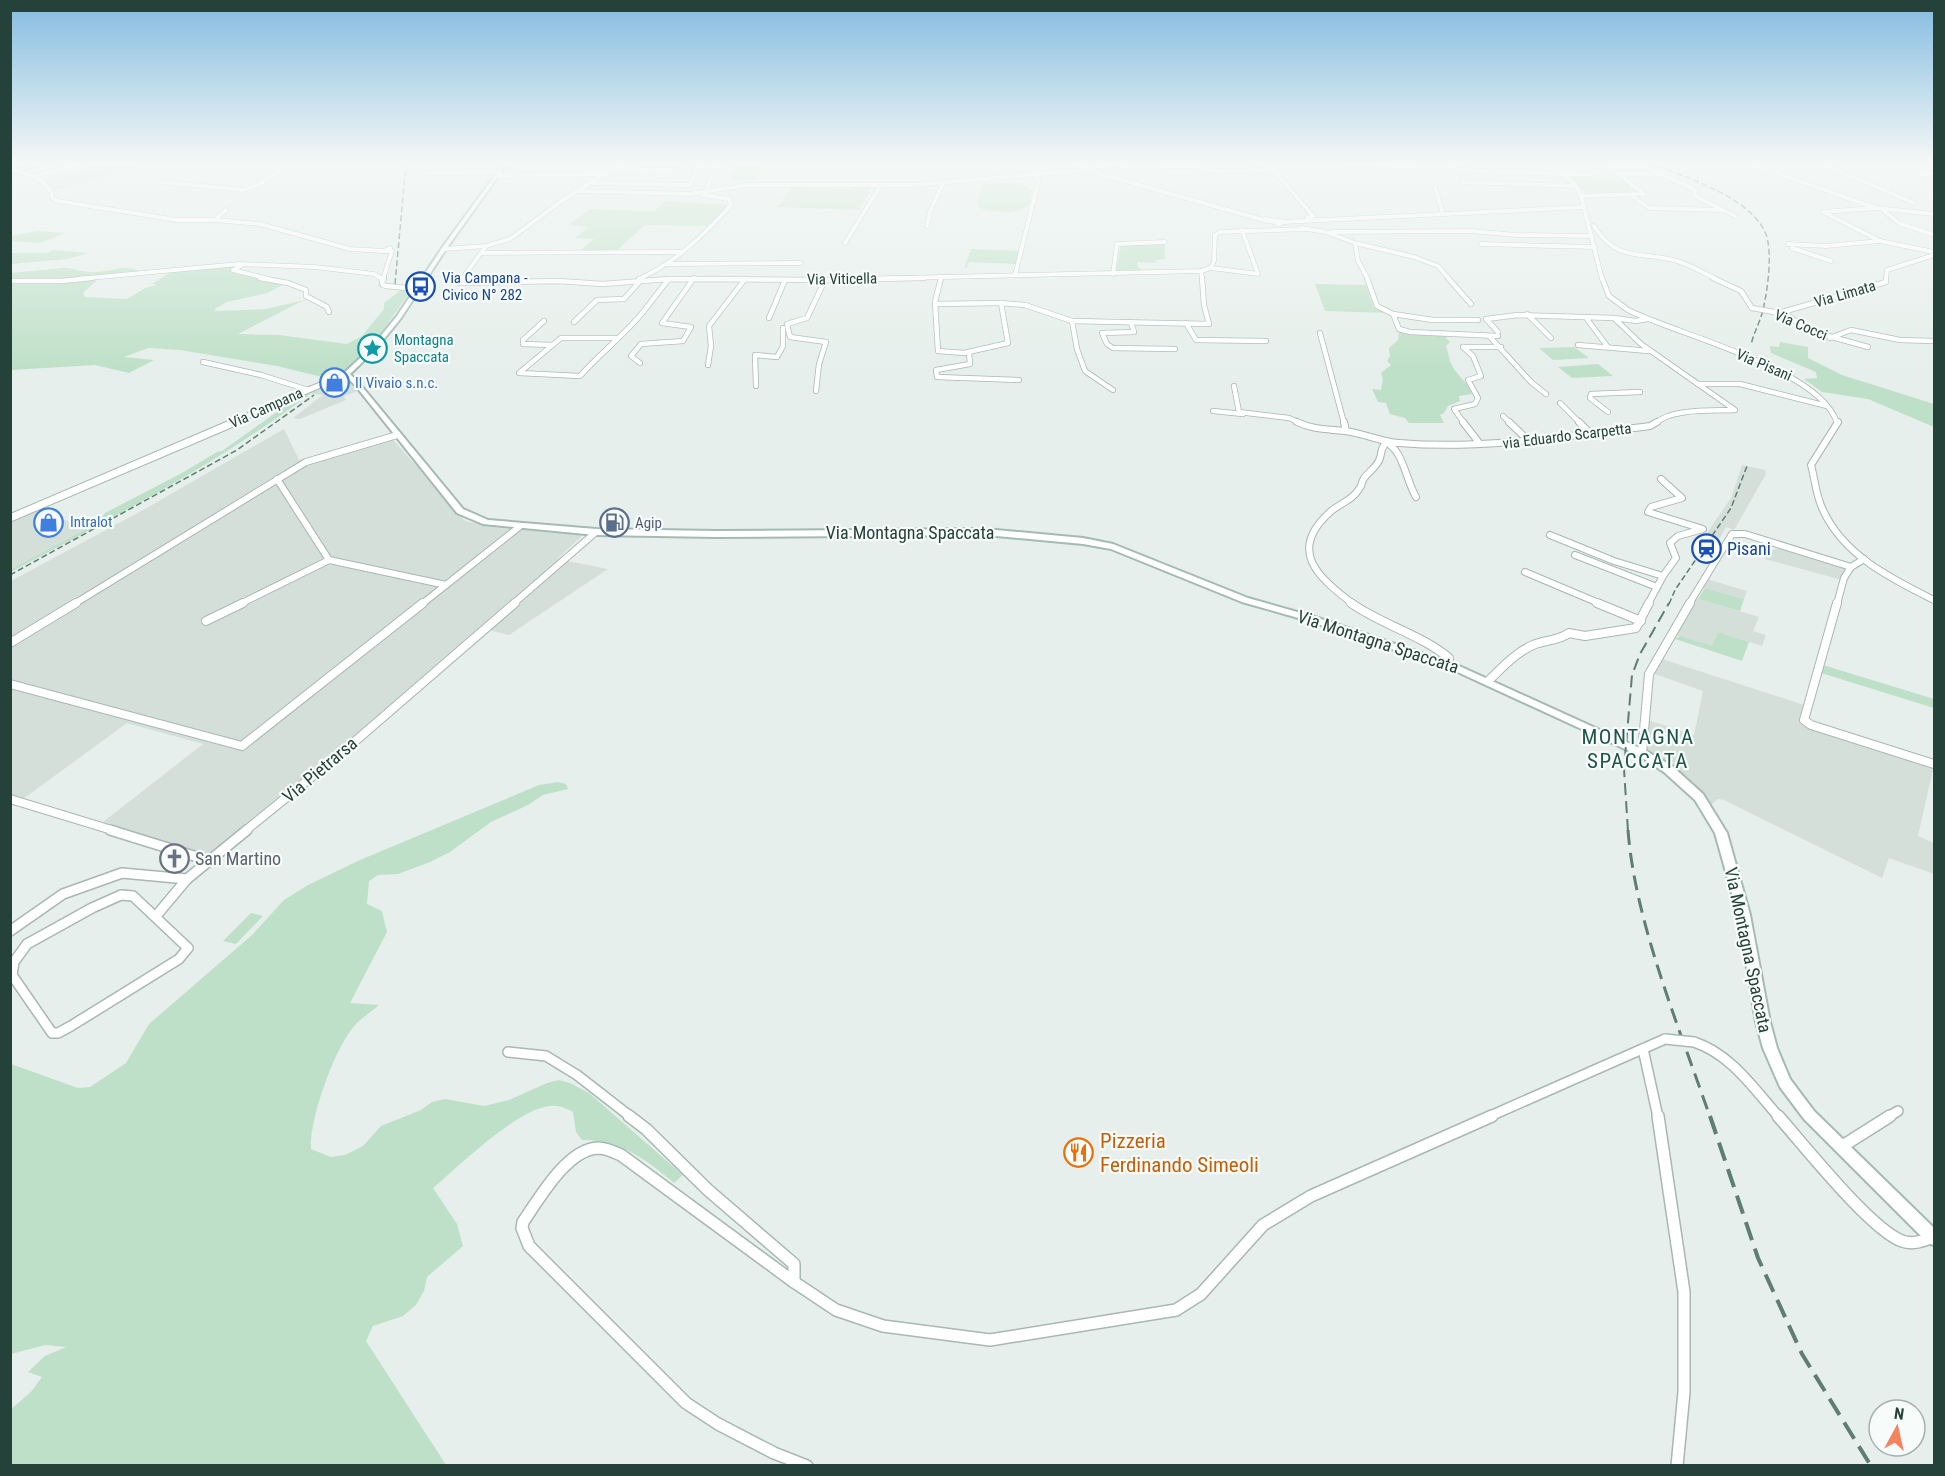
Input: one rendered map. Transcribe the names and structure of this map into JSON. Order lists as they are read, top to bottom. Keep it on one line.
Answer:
{"streets":{"main road":["Via Campana","Via Montagna Spaccata"],"street":["Via Viticella","Via Limata","Via Cocci","Via Pisani","via Eduardo Scarpetta","Via Pietrarsa"]},"crossings":[["Via Limata","Via Cocci"],["Via Campana","Via Montagna Spaccata"],["Via Montagna Spaccata","Via Pietrarsa"]],"districts":["MONTAGNA SPACCATA"],"places":{"bus stop":["Via Campana - Civico N° 282"],"place":["Montagna Spaccata"],"shop":["Il Vivaio s.n.c.","Intralot"],"fuel station":["Agip"],"station":["Pisani"],"church":["San Martino"],"restaurant":["Pizzeria Ferdinando Simeoli"]},"north":"top"}
